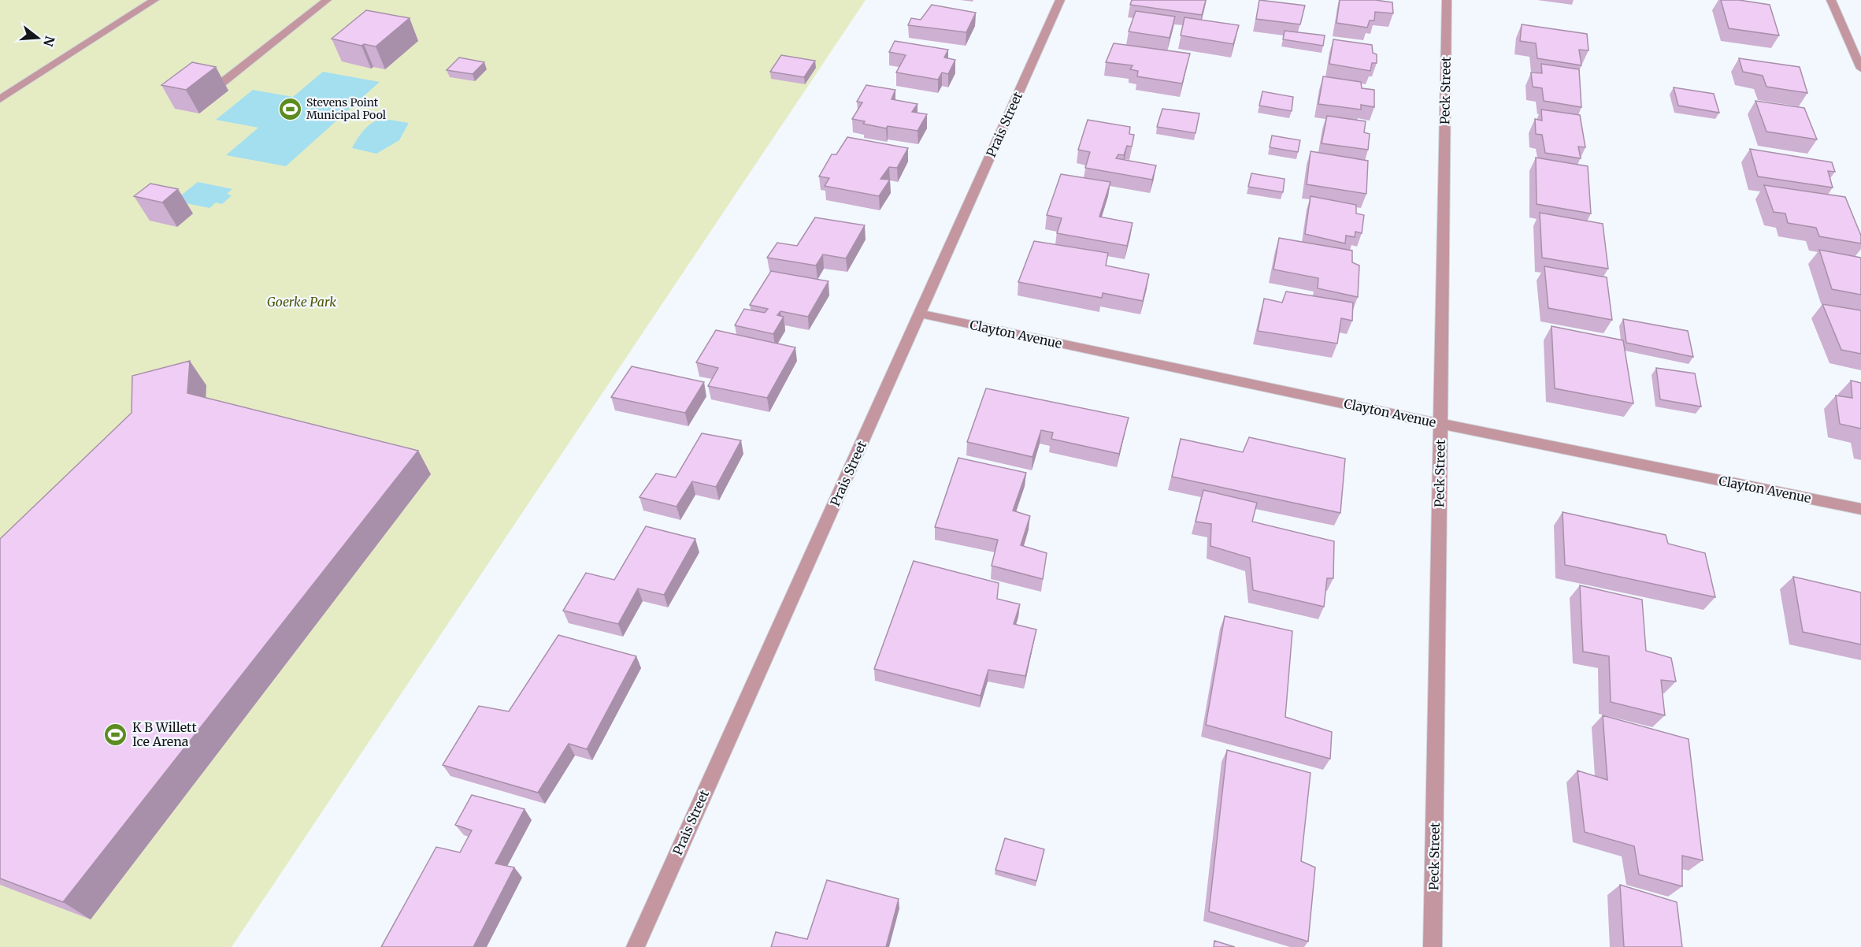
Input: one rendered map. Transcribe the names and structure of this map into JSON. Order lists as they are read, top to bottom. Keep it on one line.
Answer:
{"streets":{"street":["Peck Street","Prais Street","Clayton Avenue"]},"crossings":[["Peck Street","Clayton Avenue"],["Prais Street","Clayton Avenue"]],"parks":["Goerke Park"],"places":{"sports":["Stevens Point Municipal Pool","K B Willett Ice Arena"]},"north":"right"}
